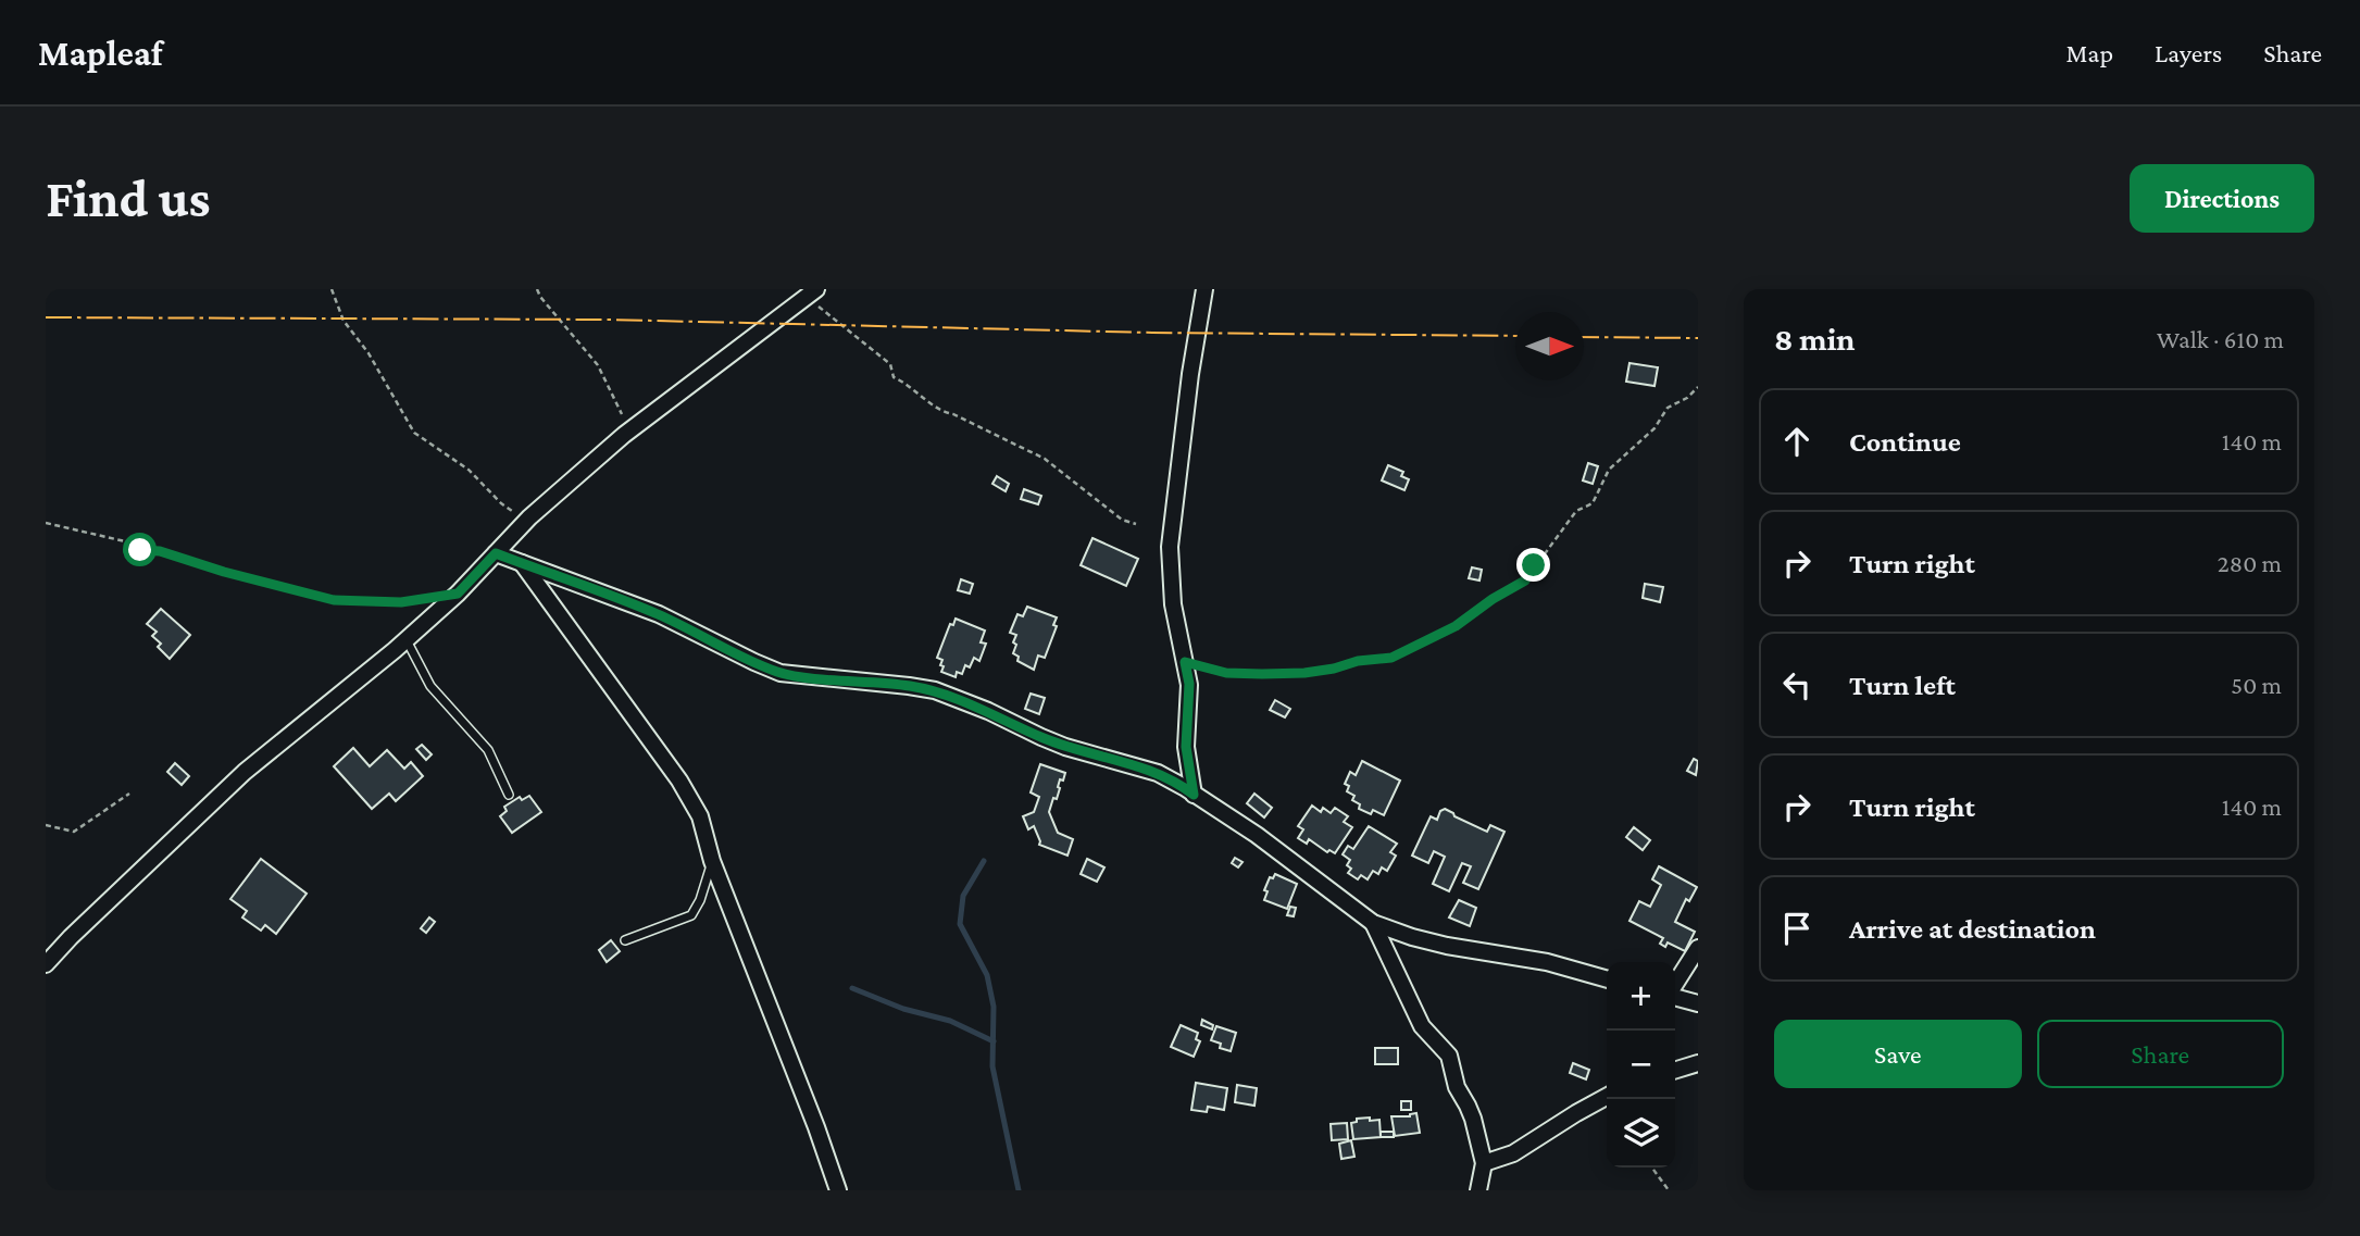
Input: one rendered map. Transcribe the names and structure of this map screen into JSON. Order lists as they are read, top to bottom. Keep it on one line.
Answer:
{"north":"right","page":{"header":"Mapleaf","nav":["Map","Layers","Share"],"buttons":["Directions",["Save","Share"]],"title":"Find us","heading":["8 min","Walk · 610 m"],"list":[["Continue","140 m"],["Turn right","280 m"],["Turn left","50 m"],["Turn right","140 m"],"Arrive at destination"],"map_buttons":["+","−"]}}
